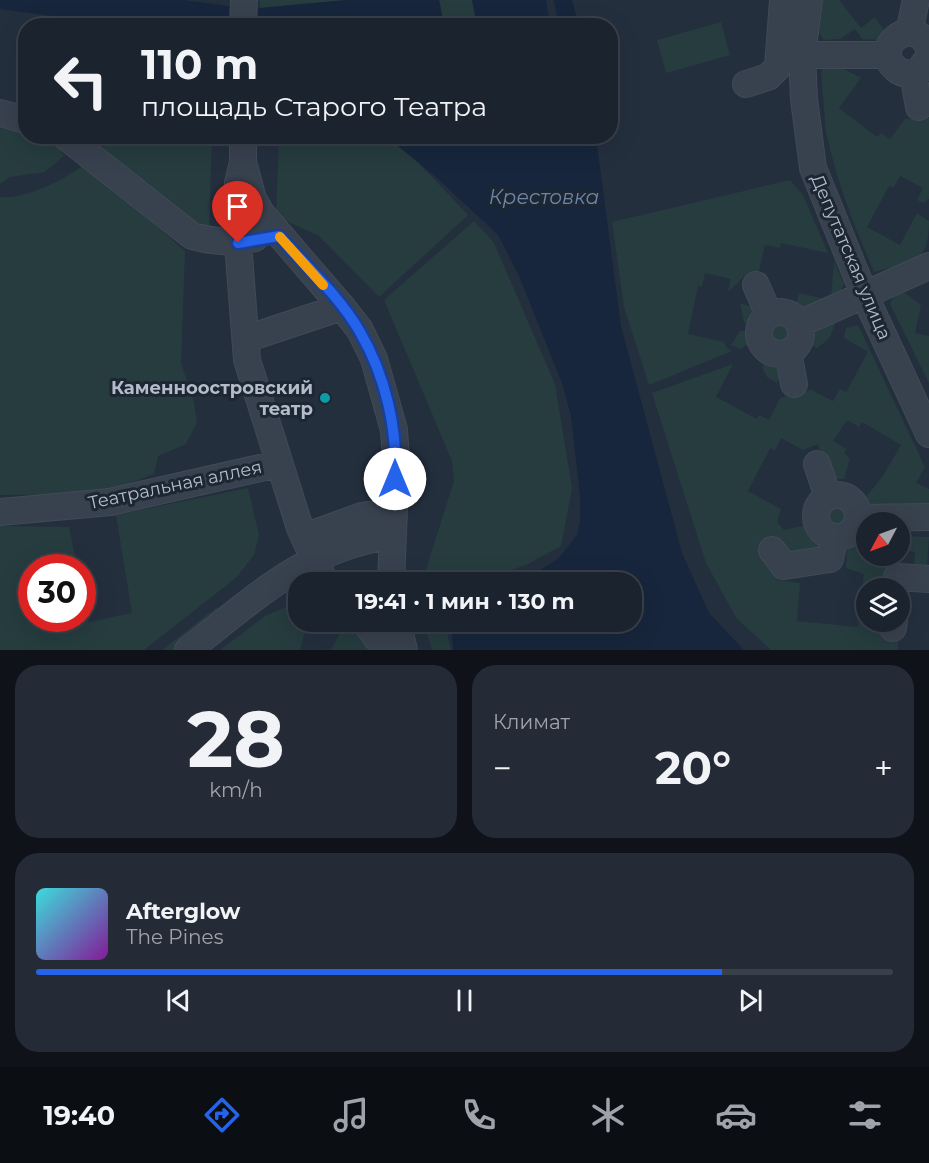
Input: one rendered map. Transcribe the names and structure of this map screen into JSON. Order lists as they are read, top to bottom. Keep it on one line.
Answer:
{"streets":{"street":["Депутатская улица","Театральная аллея"]},"water":["Крестовка"],"places":["Каменноостровский театр"],"north":"bottom left","page":{"turn":["110 m","площадь Старого Театра"],"limit":"30","trip":"19:41 · 1 мин · 130 m","tile":[["28","km/h"],"Климат"],"heat":["−","20°","+"],"song":["Afterglow","The Pines"],"tabs":"19:40"}}
